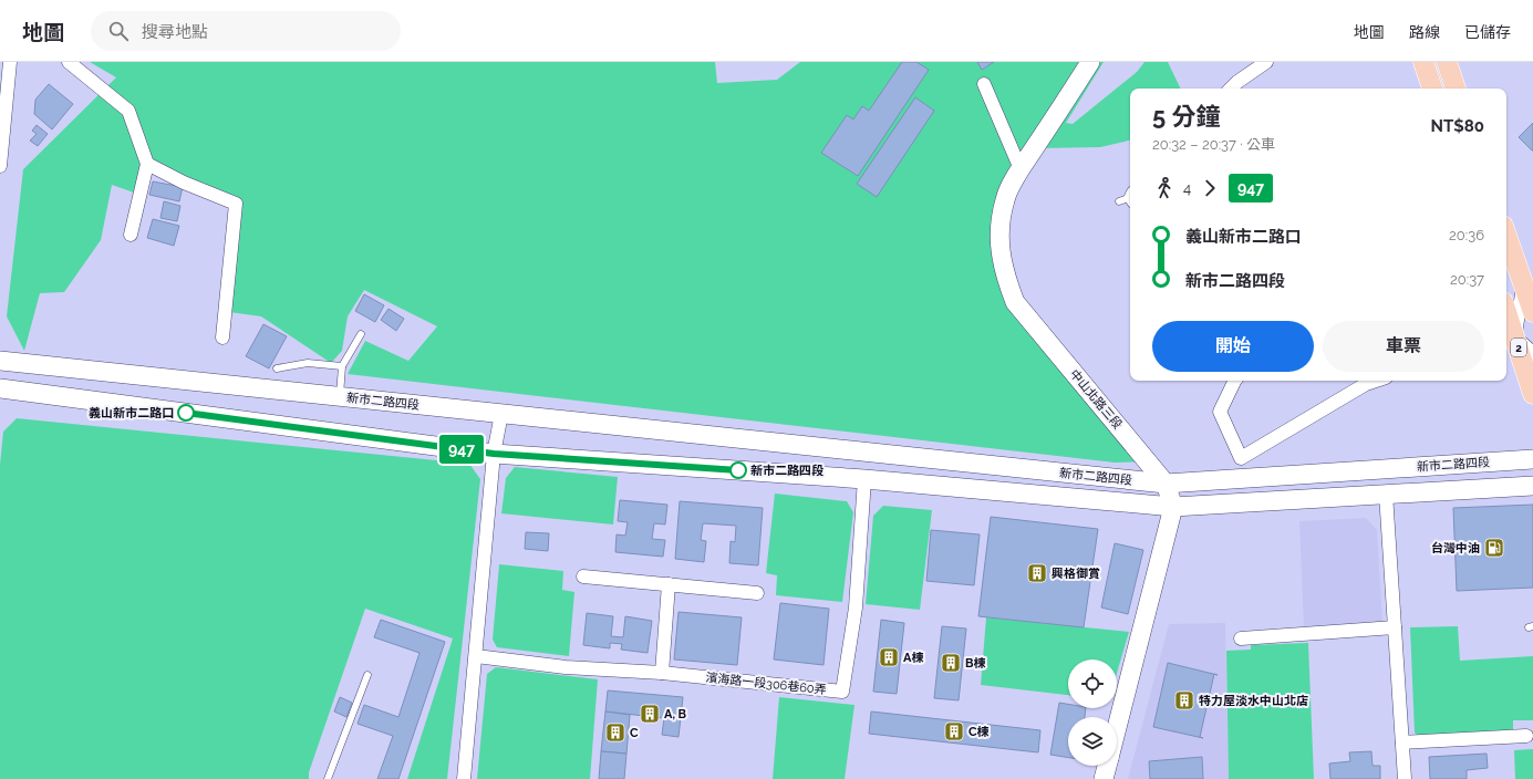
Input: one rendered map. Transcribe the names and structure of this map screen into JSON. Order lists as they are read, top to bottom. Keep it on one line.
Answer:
{"streets":{"main road":["2"],"street":["中山北路三段","新市二路四段","濱海路一段306巷60弄"]},"crossings":[["中山北路三段","新市二路四段"],["新市二路四段","濱海路一段306巷60弄"]],"places":{"other":["義山新市二路口","新市二路四段"],"fuel station":["台灣中油"],"building":["興格御賞","A棟","B棟","特力屋淡水中山北店","A, B","C棟","C"]},"lines":["bus line 947"],"page":{"header":"地圖","search":"搜尋地點","nav":["地圖","路線","已儲存"],"on_map":"947","heading":["5 分鐘","20:32 – 20:37 · 公車","NT$80"],"legs":["4","947"],"list":[{"name":"義山新市二路口","value":"20:36"},{"name":"新市二路四段","value":"20:37"}],"buttons":["開始","車票"]}}
